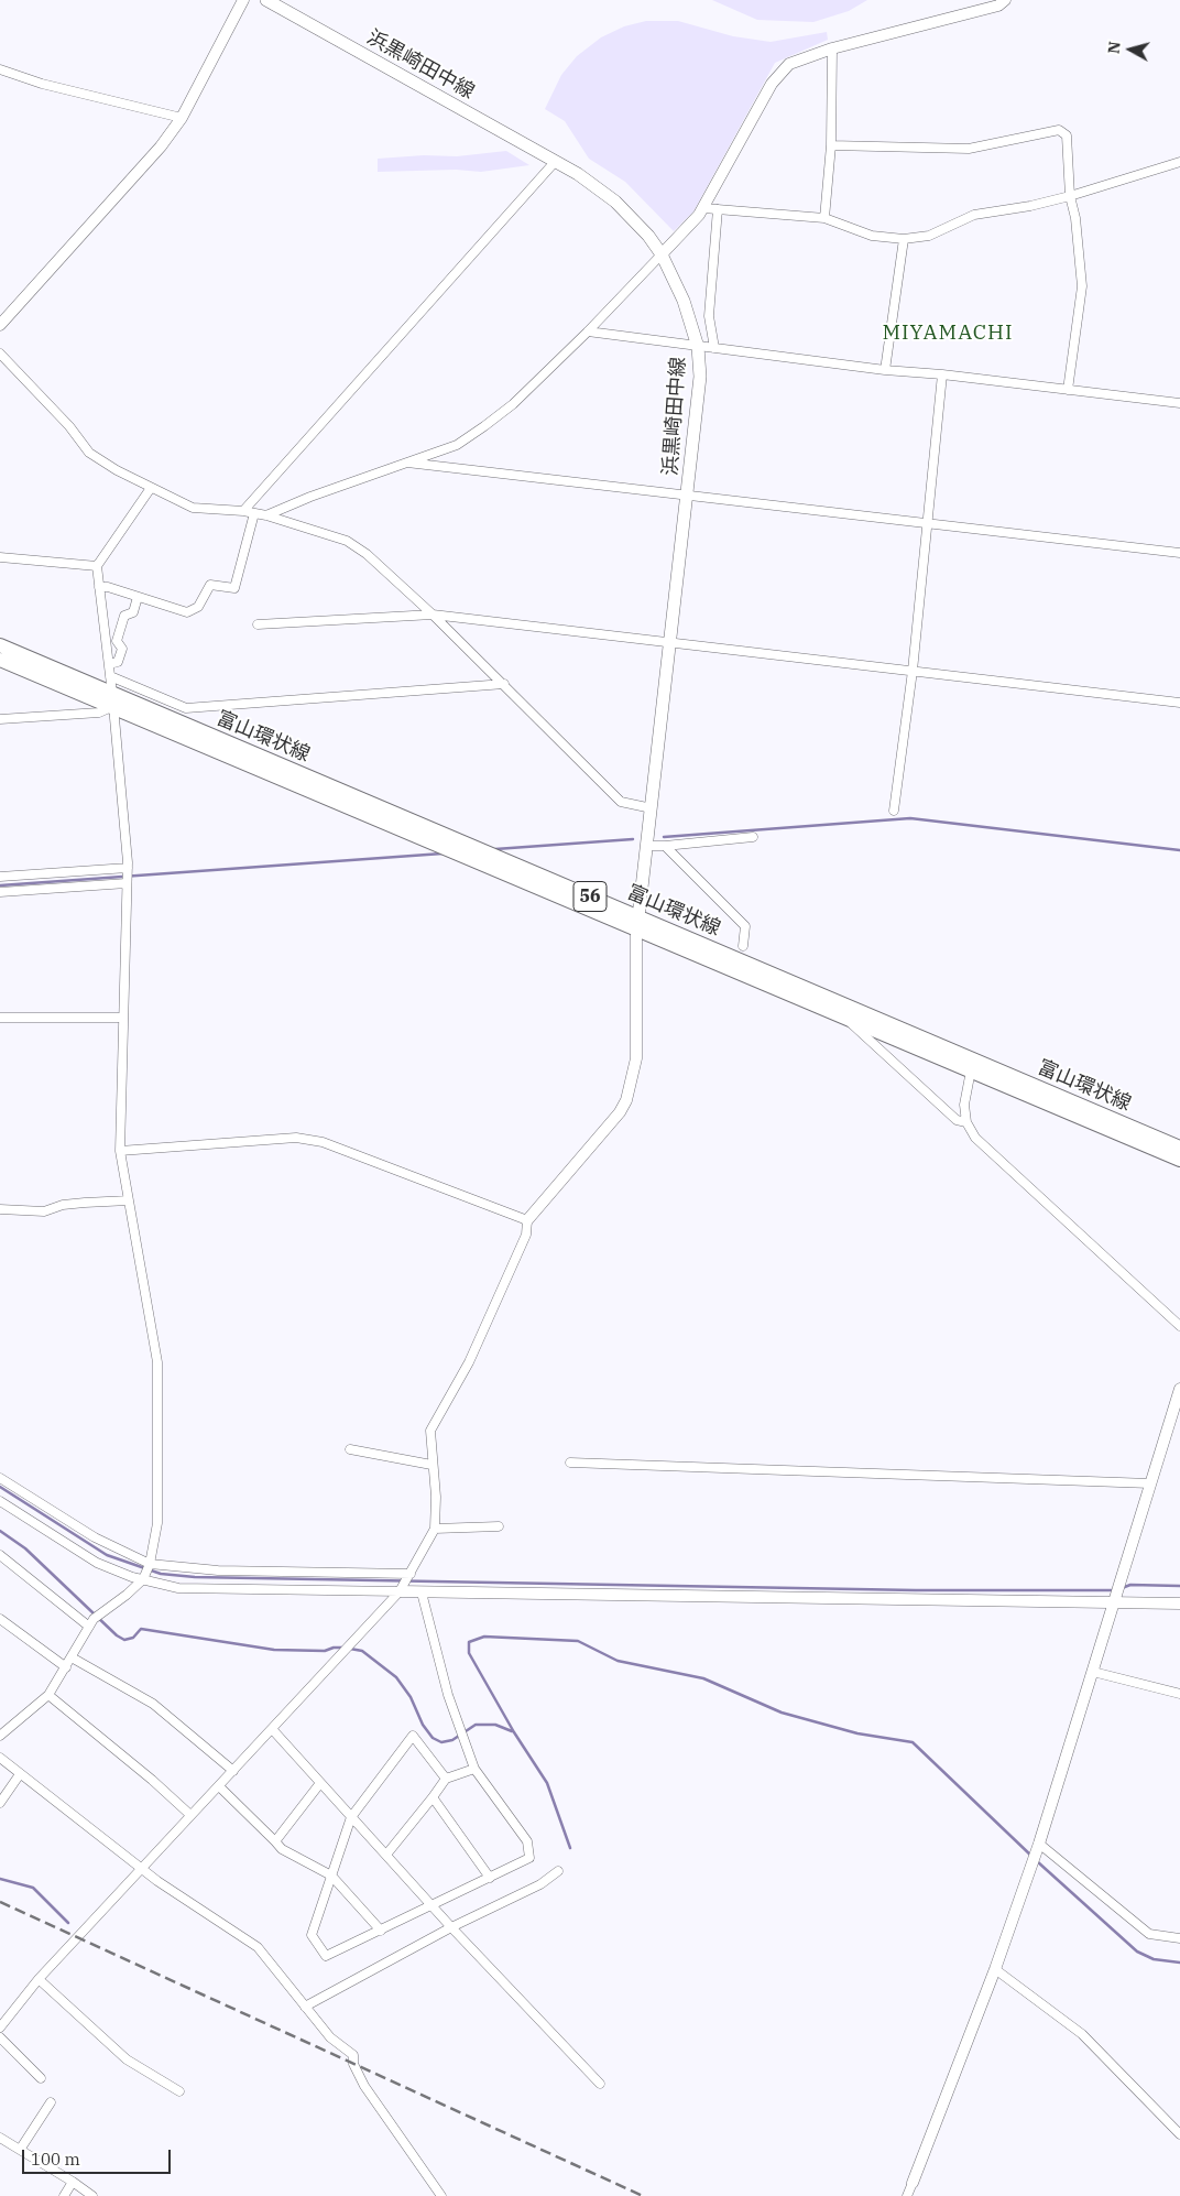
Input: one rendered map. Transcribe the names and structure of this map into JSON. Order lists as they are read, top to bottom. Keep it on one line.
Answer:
{"streets":{"main road":["浜黒崎田中線","富山環状線","56"]},"crossings":[["浜黒崎田中線","富山環状線"]],"districts":["MIYAMACHI"],"scale_bar":"100 m","north":"left"}
